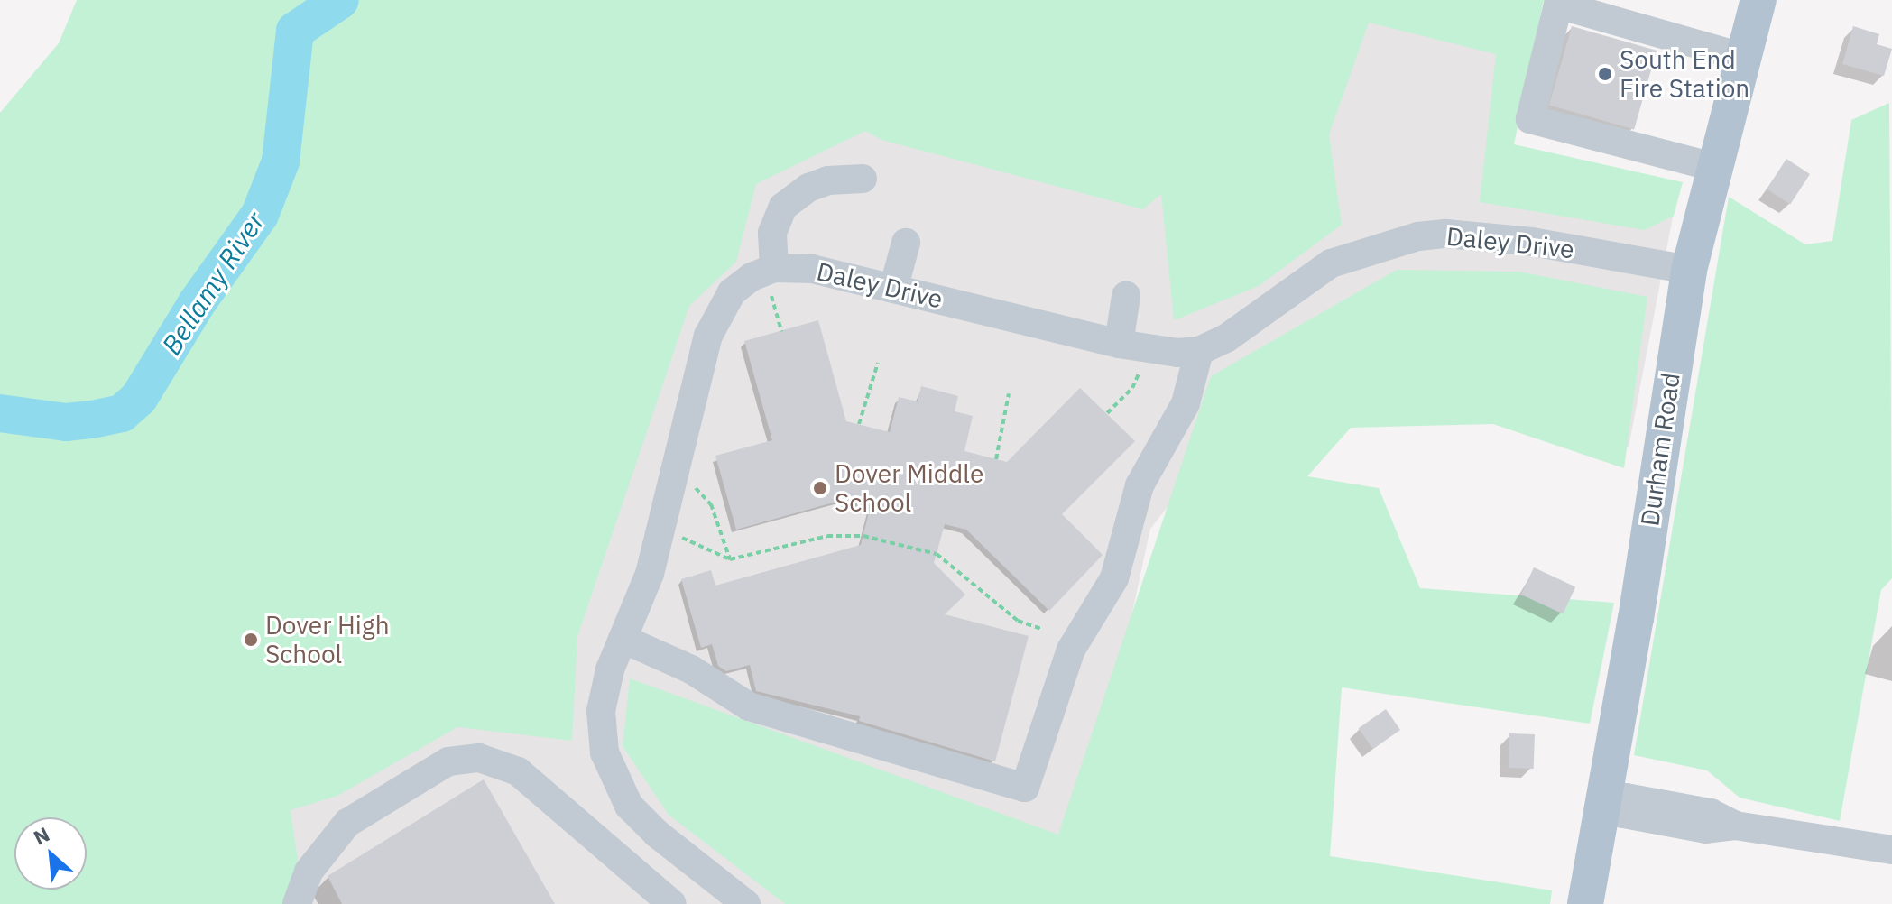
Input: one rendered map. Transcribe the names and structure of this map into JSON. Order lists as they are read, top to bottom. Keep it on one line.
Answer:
{"streets":{"main road":["Durham Road"],"street":["Daley Drive"]},"crossings":[["Daley Drive","Durham Road"]],"water":["Bellamy River"],"places":["South End Fire Station","Dover Middle School","Dover High School"],"north":"top left"}
